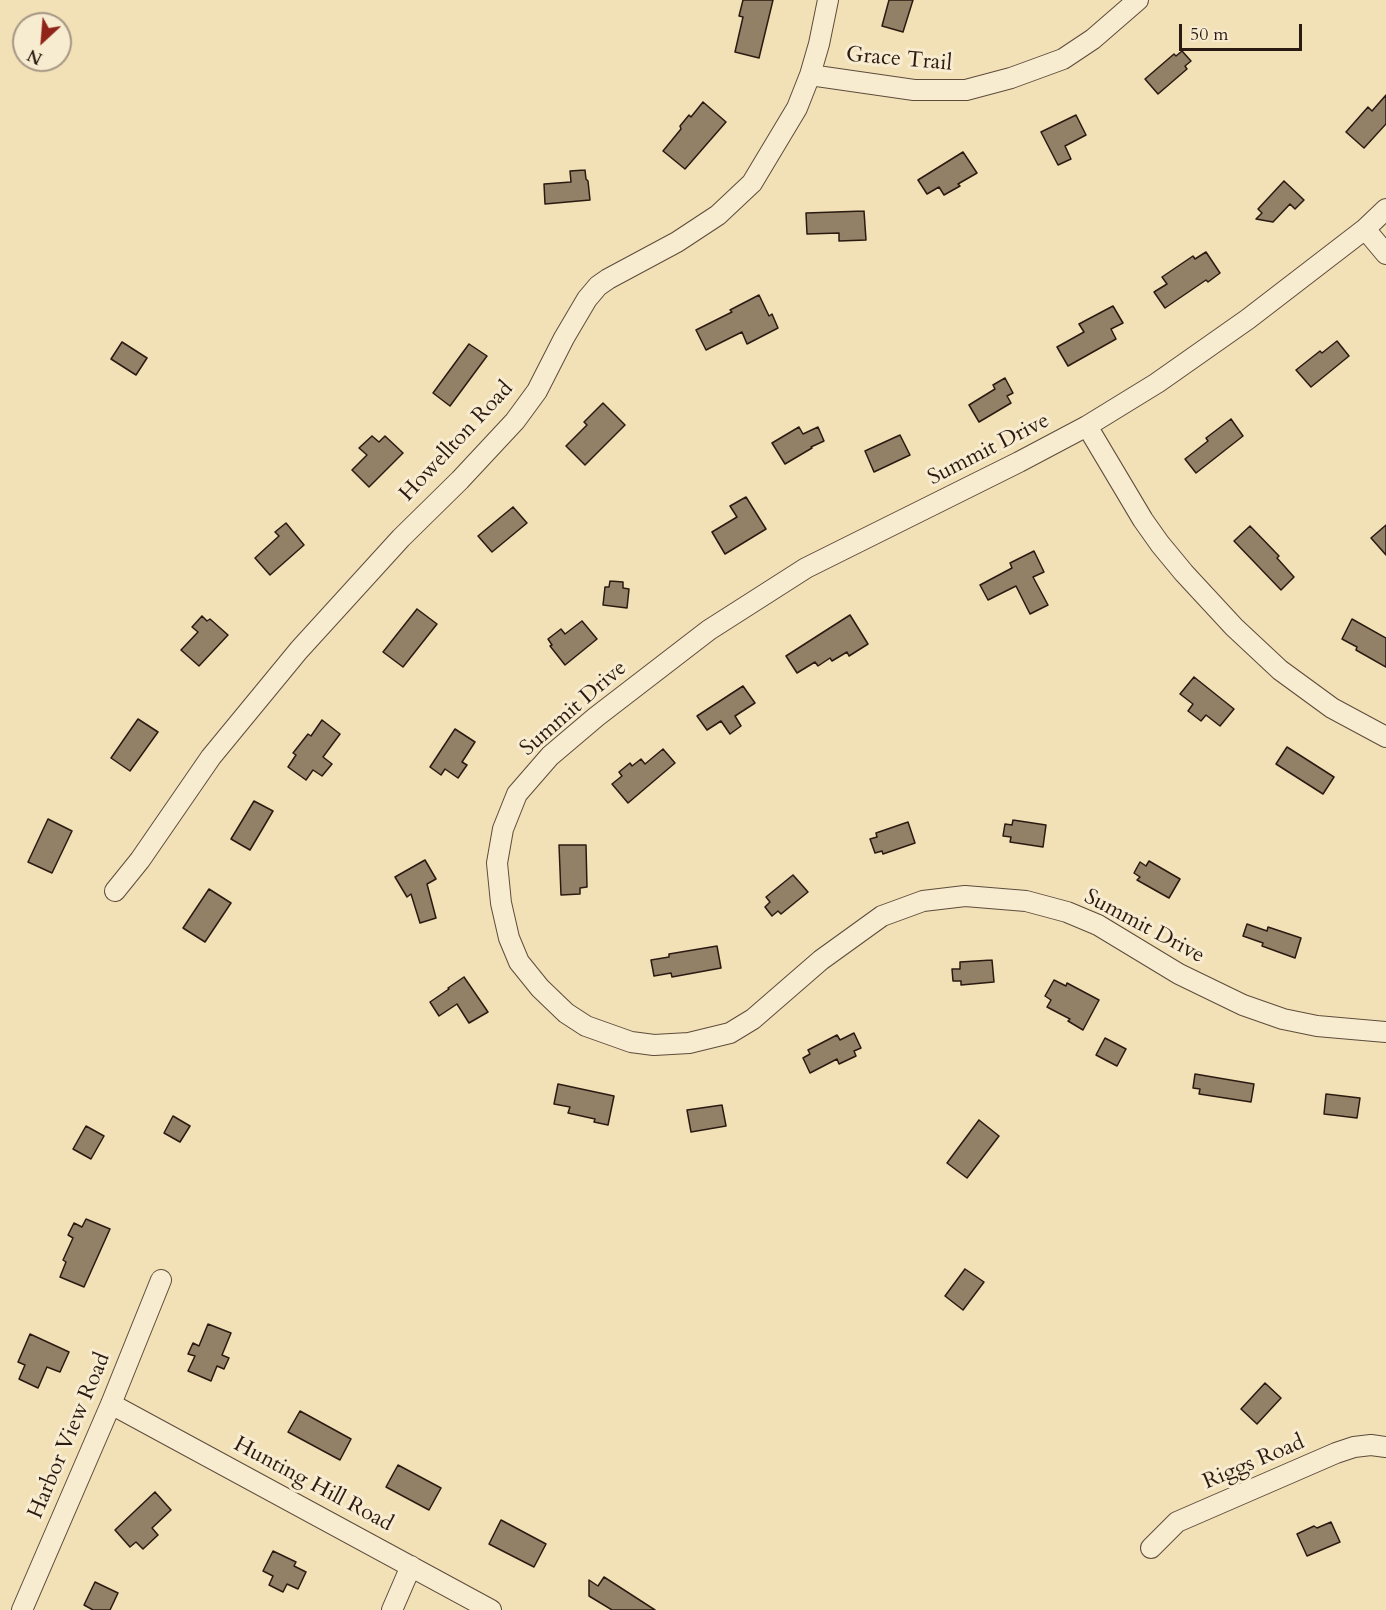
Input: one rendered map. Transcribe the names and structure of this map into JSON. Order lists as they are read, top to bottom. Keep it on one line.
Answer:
{"streets":{"street":["Grace Trail","Howellton Road","Summit Drive","Harbor View Road","Riggs Road","Hunting Hill Road"]},"crossings":[["Grace Trail","Howellton Road"],["Harbor View Road","Hunting Hill Road"]],"scale_bar":"50 m","north":"bottom left"}
